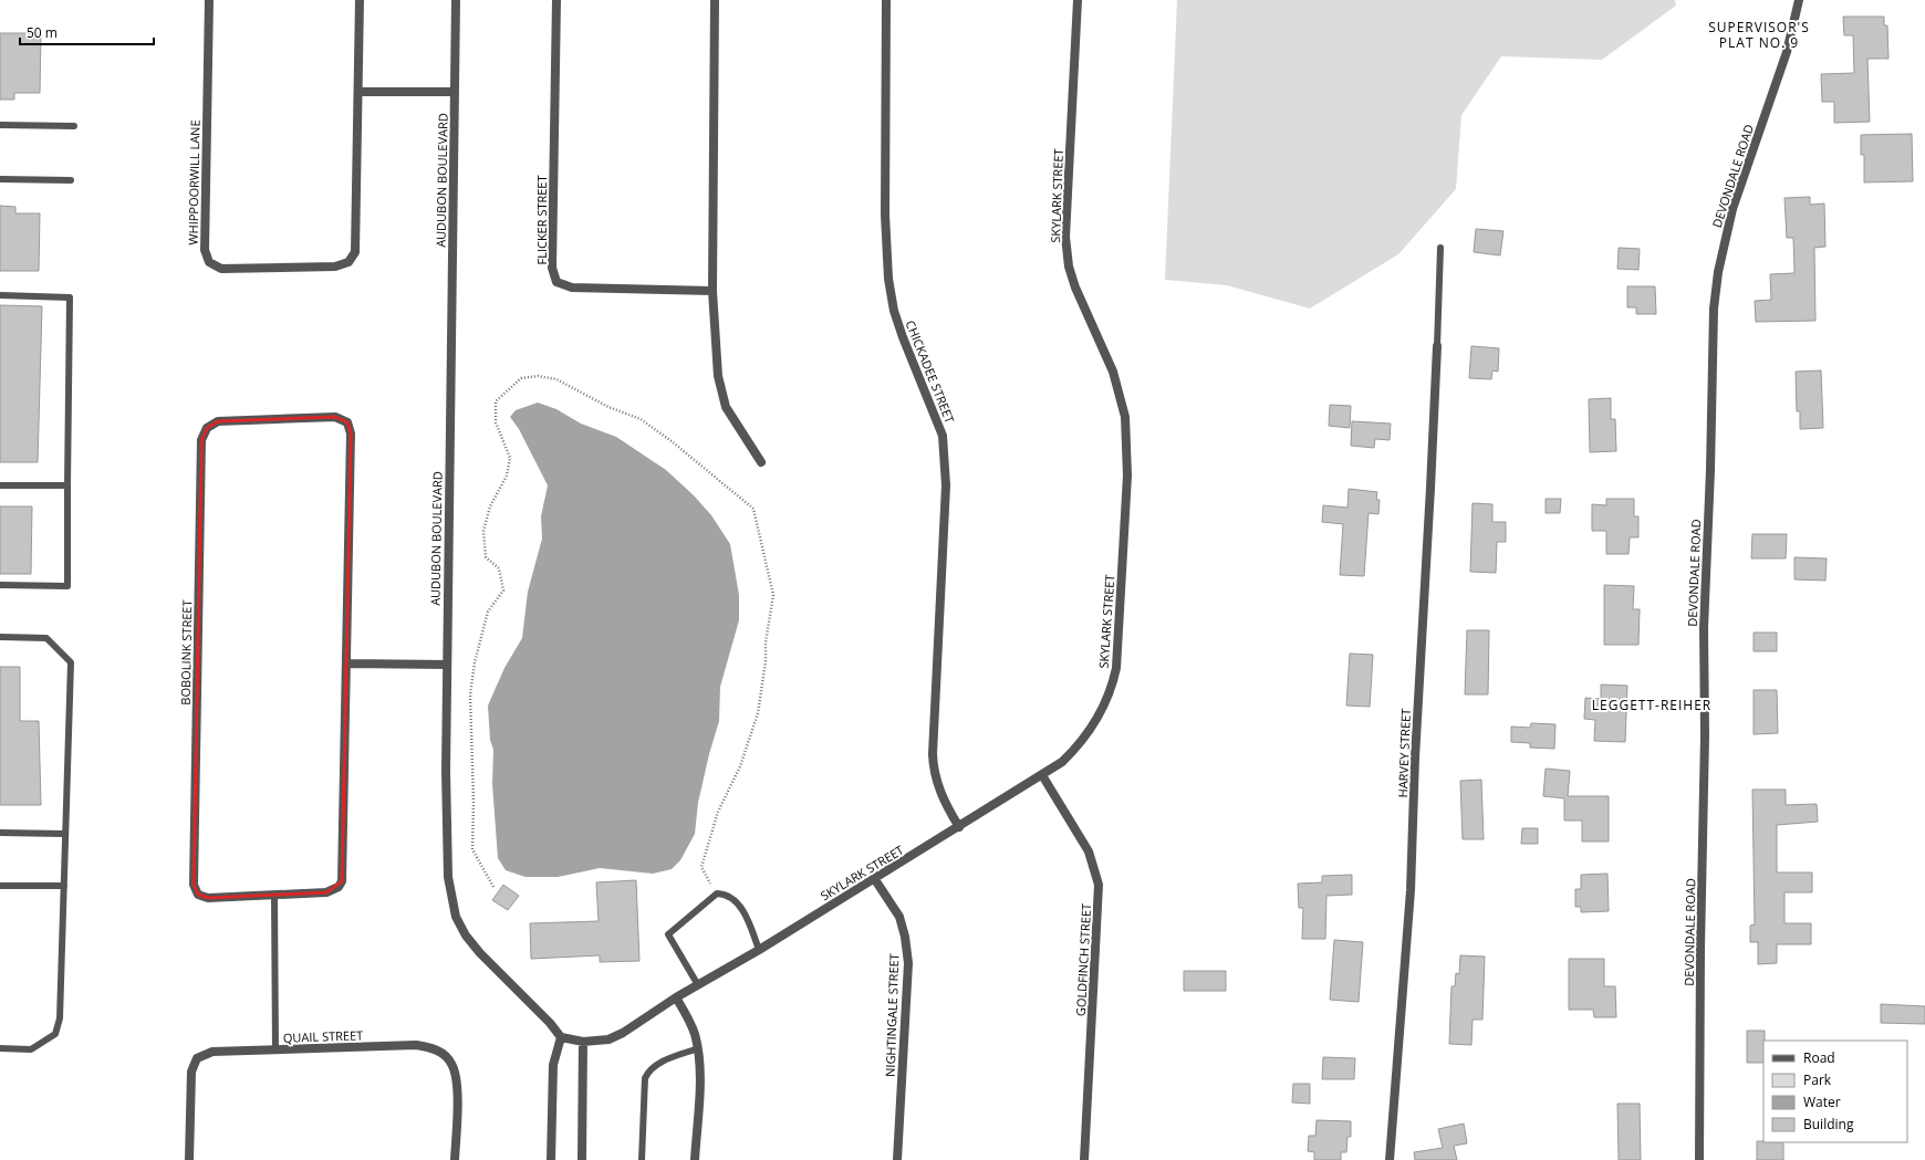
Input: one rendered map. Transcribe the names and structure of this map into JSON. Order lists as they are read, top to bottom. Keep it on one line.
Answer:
{"streets":{"street":["DEVONDALE ROAD","AUDUBON BOULEVARD","WHIPPOORWILL LANE","SKYLARK STREET","FLICKER STREET","CHICKADEE STREET","BOBOLINK STREET","HARVEY STREET","GOLDFINCH STREET","NIGHTINGALE STREET","QUAIL STREET"]},"crossings":[["SKYLARK STREET","CHICKADEE STREET"],["SKYLARK STREET","GOLDFINCH STREET"],["SKYLARK STREET","NIGHTINGALE STREET"]],"districts":["SUPERVISOR'S PLAT NO. 9","LEGGETT-REIHER"],"legend":["Road","Park","Water","Building"],"scale_bar":"50 m"}
